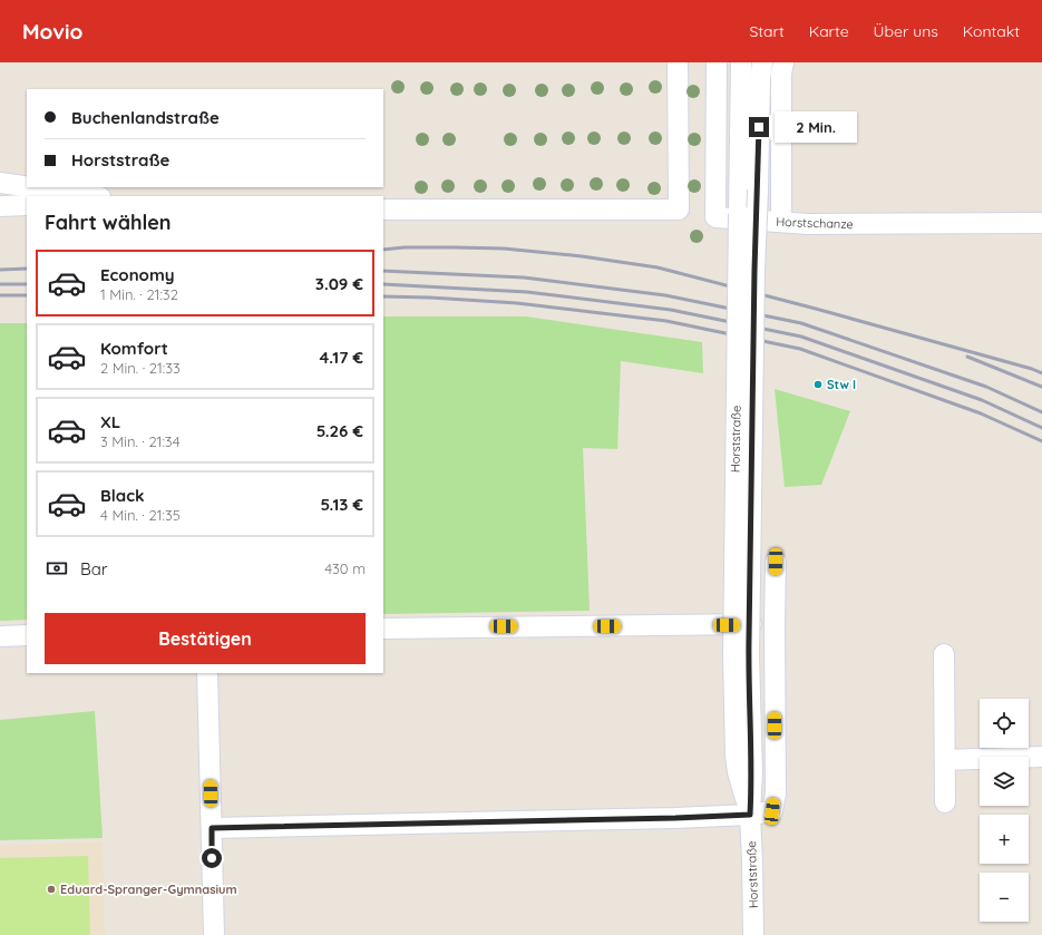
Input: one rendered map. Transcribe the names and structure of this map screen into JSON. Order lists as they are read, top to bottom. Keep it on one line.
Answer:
{"streets":{"street":["Horstschanze","Horststraße"]},"places":["Stw I","Eduard-Spranger-Gymnasium"],"page":{"header":"Movio","nav":["Start","Karte","Über uns","Kontakt"],"banner":["Buchenlandstraße","Horststraße"],"bubble":"2 Min.","heading":"Fahrt wählen","list":[{"name":"Economy","note":"1 Min. · 21:32","value":"3.09 €"},{"name":"Komfort","note":"2 Min. · 21:33","value":"4.17 €"},{"name":"XL","note":"3 Min. · 21:34","value":"5.26 €"},{"name":"Black","note":"4 Min. · 21:35","value":"5.13 €"}],"pay":["Bar","430 m"],"buttons":"Bestätigen","map_buttons":["+","−"]}}
